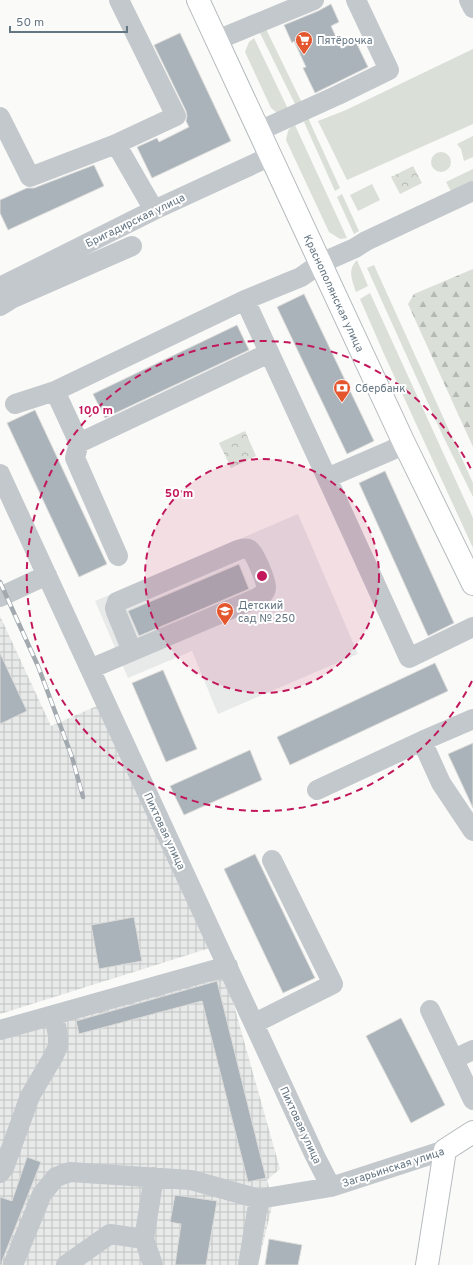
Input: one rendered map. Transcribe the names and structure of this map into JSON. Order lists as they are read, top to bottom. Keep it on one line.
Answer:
{"streets":{"main road":["Краснополянская улица","Загарьинская улица"],"street":["Бригадирская улица","Пихтовая улица"]},"crossings":[["Бригадирская улица","Краснополянская улица"],["Пихтовая улица","Загарьинская улица"]],"places":{"supermarket":["Пятёрочка"],"bank":["Сбербанк"],"school or university":["Детский сад № 250"]},"scale_bar":"50 m","rings":["100 m","50 m"]}
